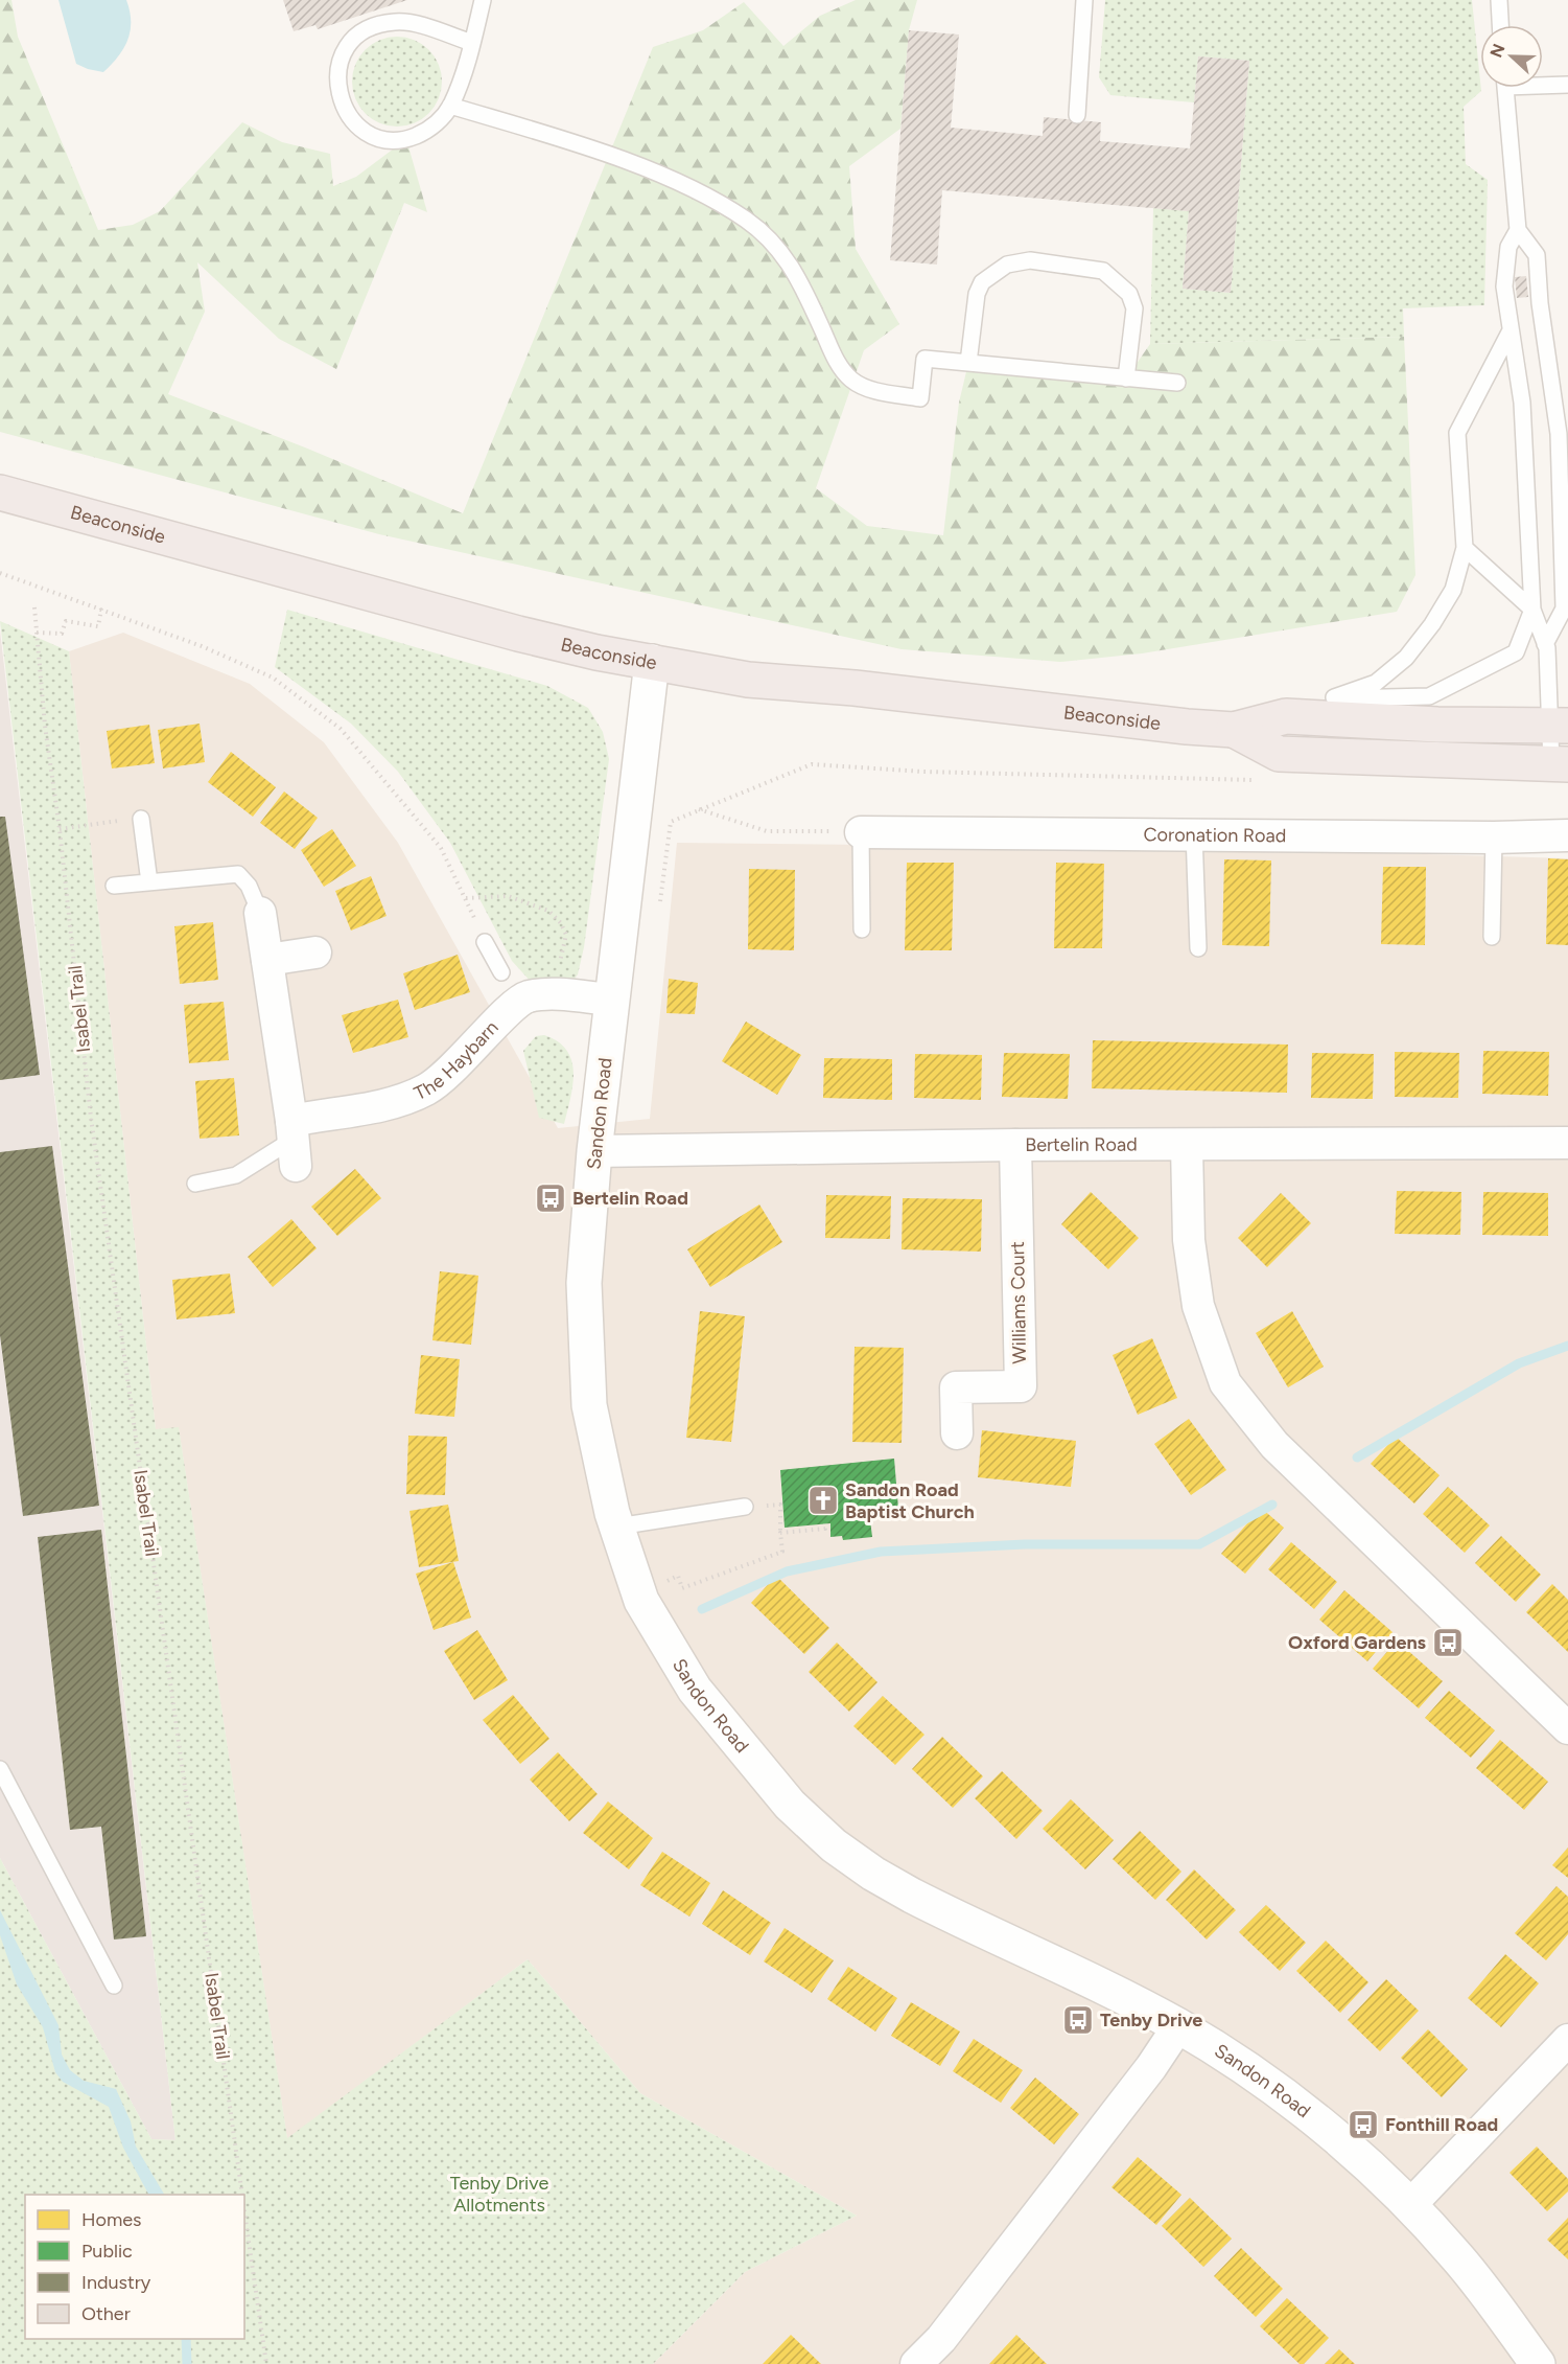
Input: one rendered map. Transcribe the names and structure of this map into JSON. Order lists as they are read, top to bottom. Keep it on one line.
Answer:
{"streets":{"highway":["Beaconside"],"main road":["Sandon Road"],"street":["Coronation Road","The Haybarn","Bertelin Road","Williams Court"],"path":["Isabel Trail"]},"crossings":[["Beaconside","Sandon Road"],["The Haybarn","Sandon Road"],["Sandon Road","Bertelin Road"],["Bertelin Road","Williams Court"]],"parks":["Tenby Drive Allotments"],"places":{"bus stop":["Bertelin Road","Oxford Gardens","Tenby Drive","Fonthill Road"],"church":["Sandon Road Baptist Church"]},"legend":["Homes","Public","Industry","Other"],"north":"left"}
